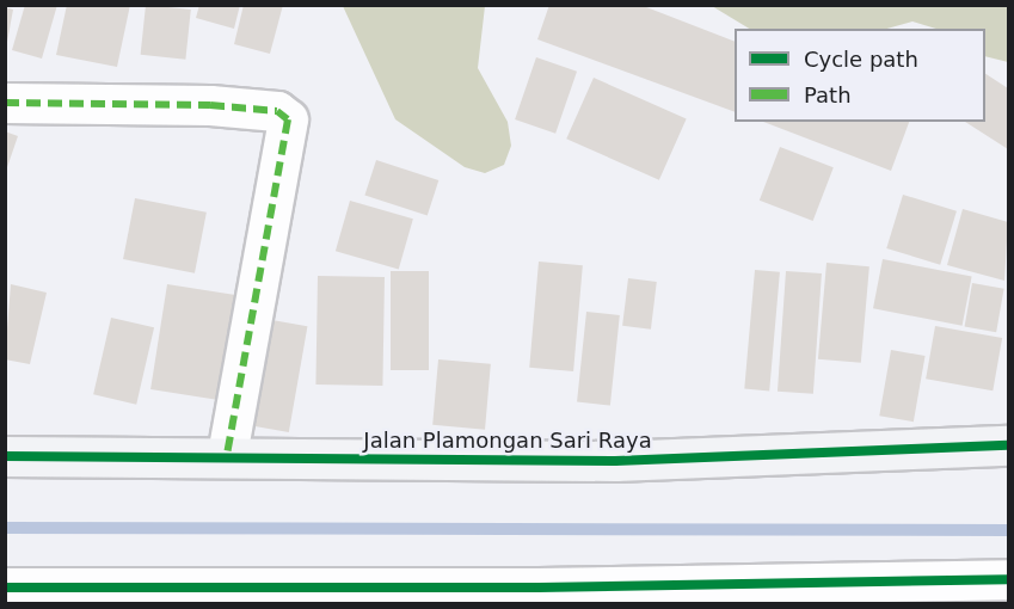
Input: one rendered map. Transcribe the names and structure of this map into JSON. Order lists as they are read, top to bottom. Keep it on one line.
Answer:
{"streets":{"street":["Jalan Plamongan Sari Raya"]},"legend":["Cycle path","Path"]}
